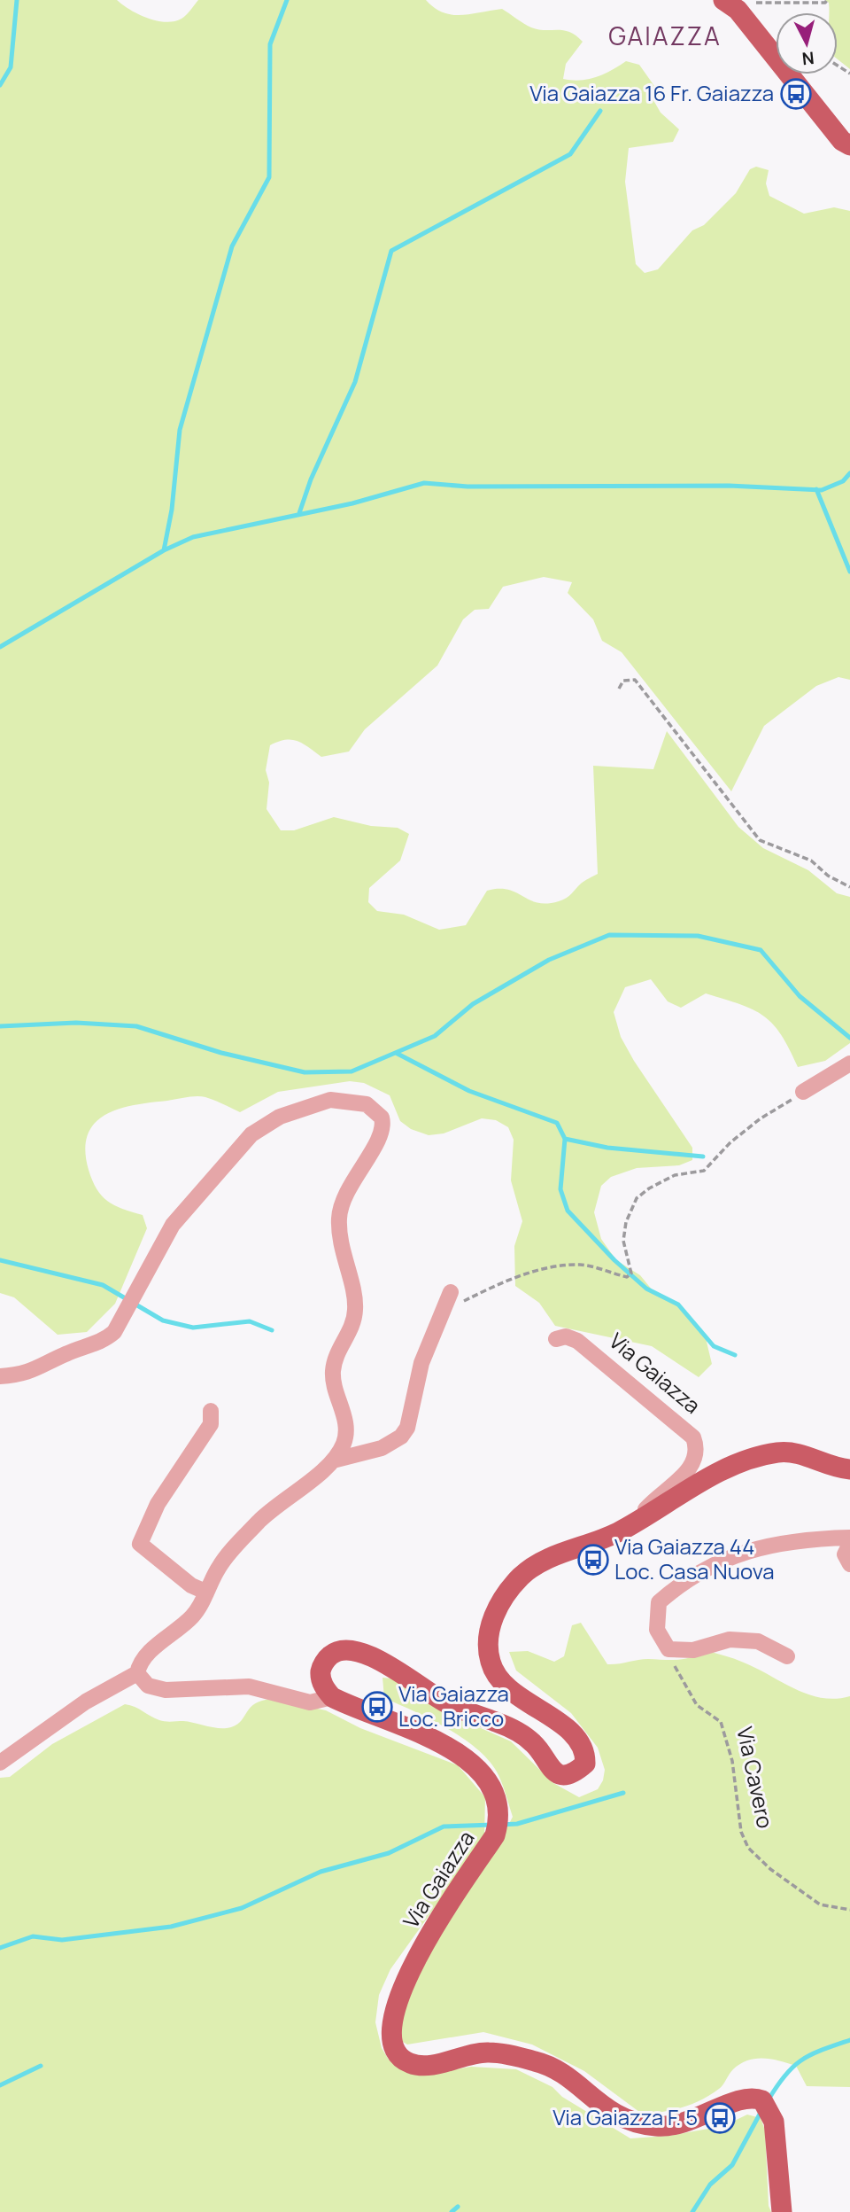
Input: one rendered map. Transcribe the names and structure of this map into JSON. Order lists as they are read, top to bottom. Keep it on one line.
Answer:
{"streets":{"main road":["Via Gaiazza"],"path":["Via Cavero"]},"districts":["GAIAZZA"],"places":{"bus stop":["Via Gaiazza 16 Fr. Gaiazza","Via Gaiazza 44 Loc. Casa Nuova","Via Gaiazza Loc. Bricco","Via Gaiazza F. 5"]},"north":"bottom"}
